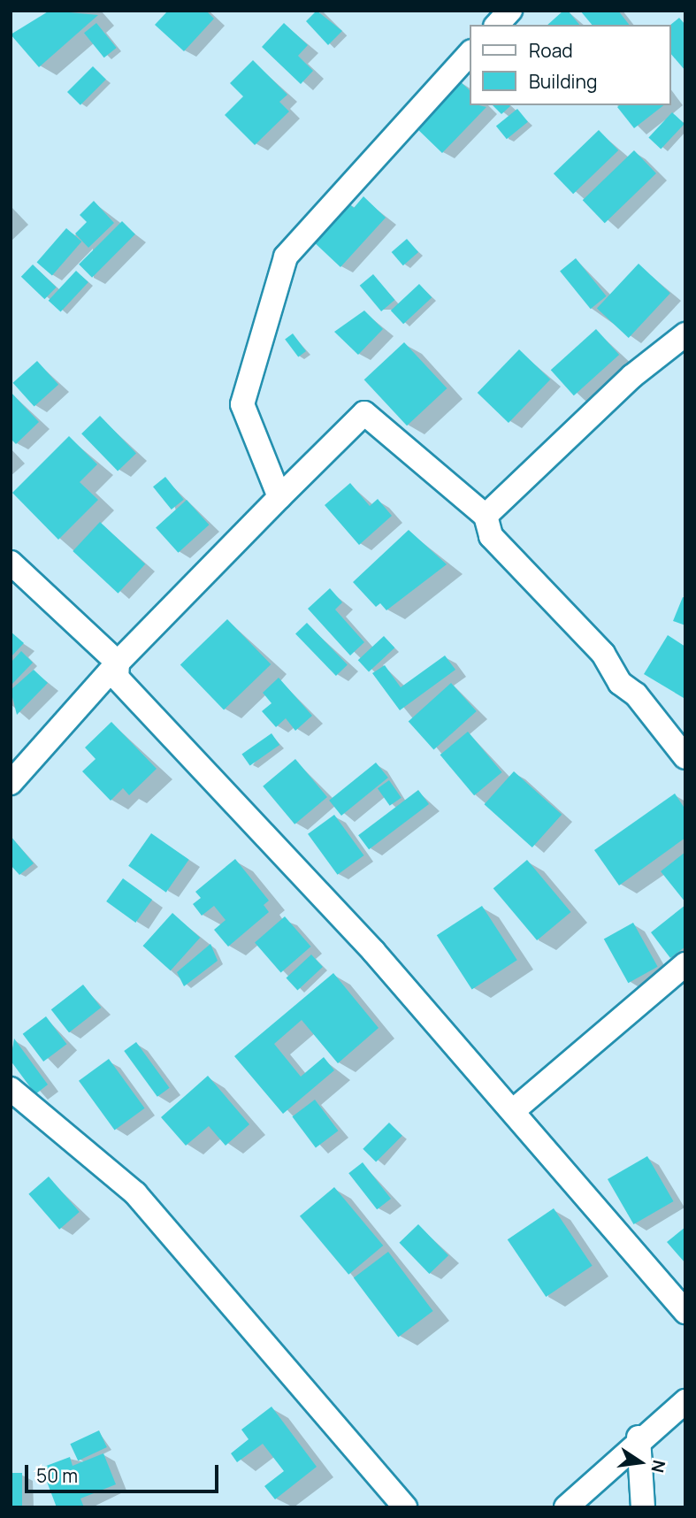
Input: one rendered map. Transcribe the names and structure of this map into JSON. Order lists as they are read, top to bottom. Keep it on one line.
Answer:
{"legend":["Road","Building"],"scale_bar":"50 m","north":"right"}
